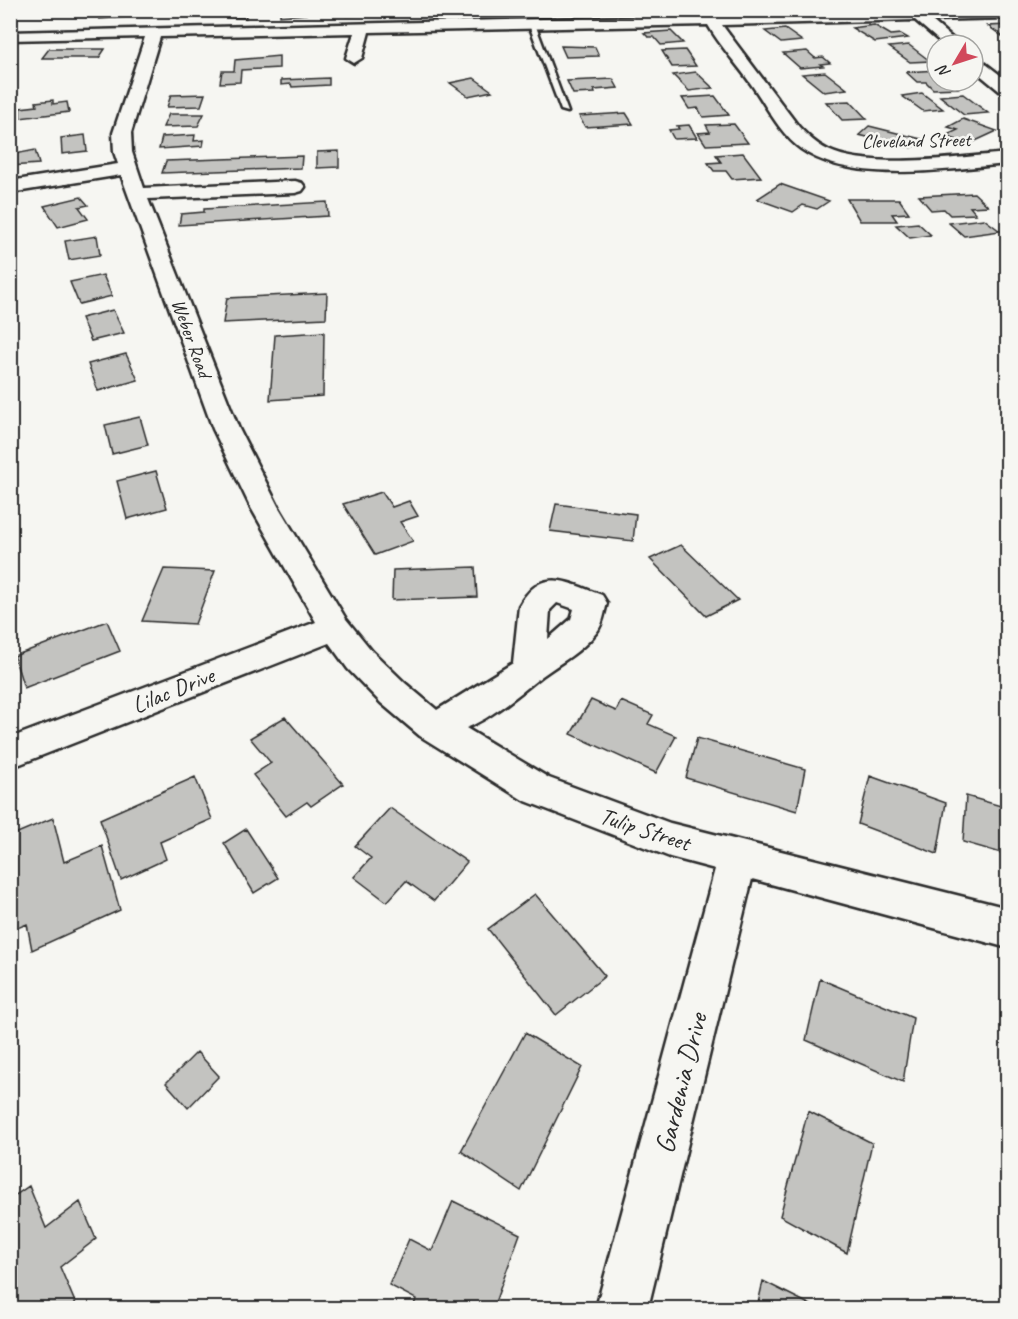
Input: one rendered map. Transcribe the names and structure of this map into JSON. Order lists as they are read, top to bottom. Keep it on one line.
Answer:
{"streets":{"street":["Cleveland Street","Weber Road","Lilac Drive","Tulip Street","Gardenia Drive"]},"crossings":[["Weber Road","Lilac Drive"],["Weber Road","Tulip Street"],["Lilac Drive","Tulip Street"],["Tulip Street","Gardenia Drive"]],"north":"bottom left"}
